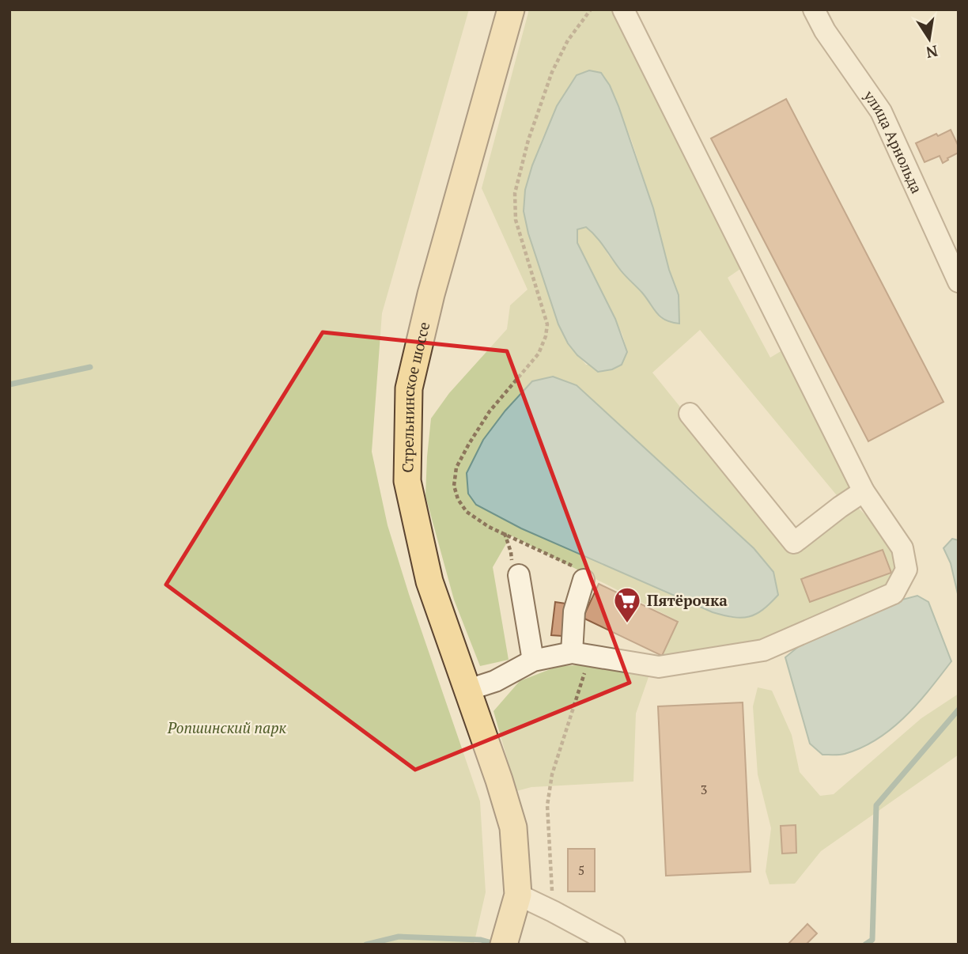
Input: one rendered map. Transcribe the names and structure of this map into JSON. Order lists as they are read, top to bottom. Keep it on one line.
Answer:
{"streets":{"main road":["Стрельнинское шоссе"],"street":["улица Арнольда"]},"parks":["Ропшинский парк"],"places":{"supermarket":["Пятёрочка"]},"house_numbers":["3","5"],"north":"bottom"}
